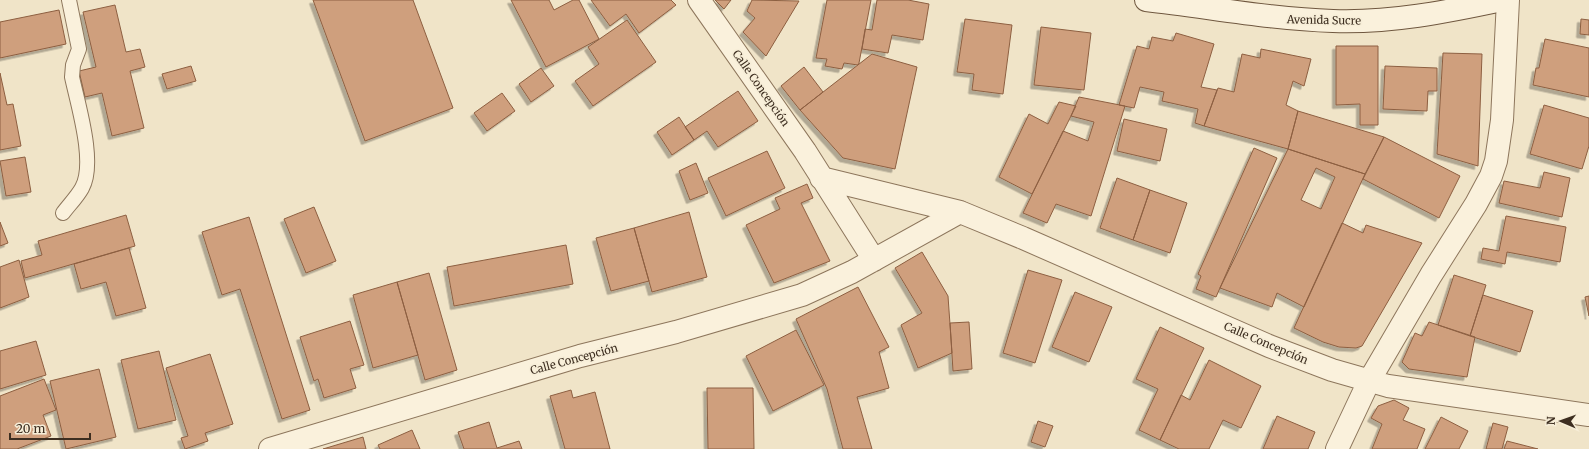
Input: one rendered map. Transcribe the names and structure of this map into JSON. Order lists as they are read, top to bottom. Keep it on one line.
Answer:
{"streets":{"street":["Avenida Sucre","Calle Concepción"]},"scale_bar":"20 m","north":"left"}
